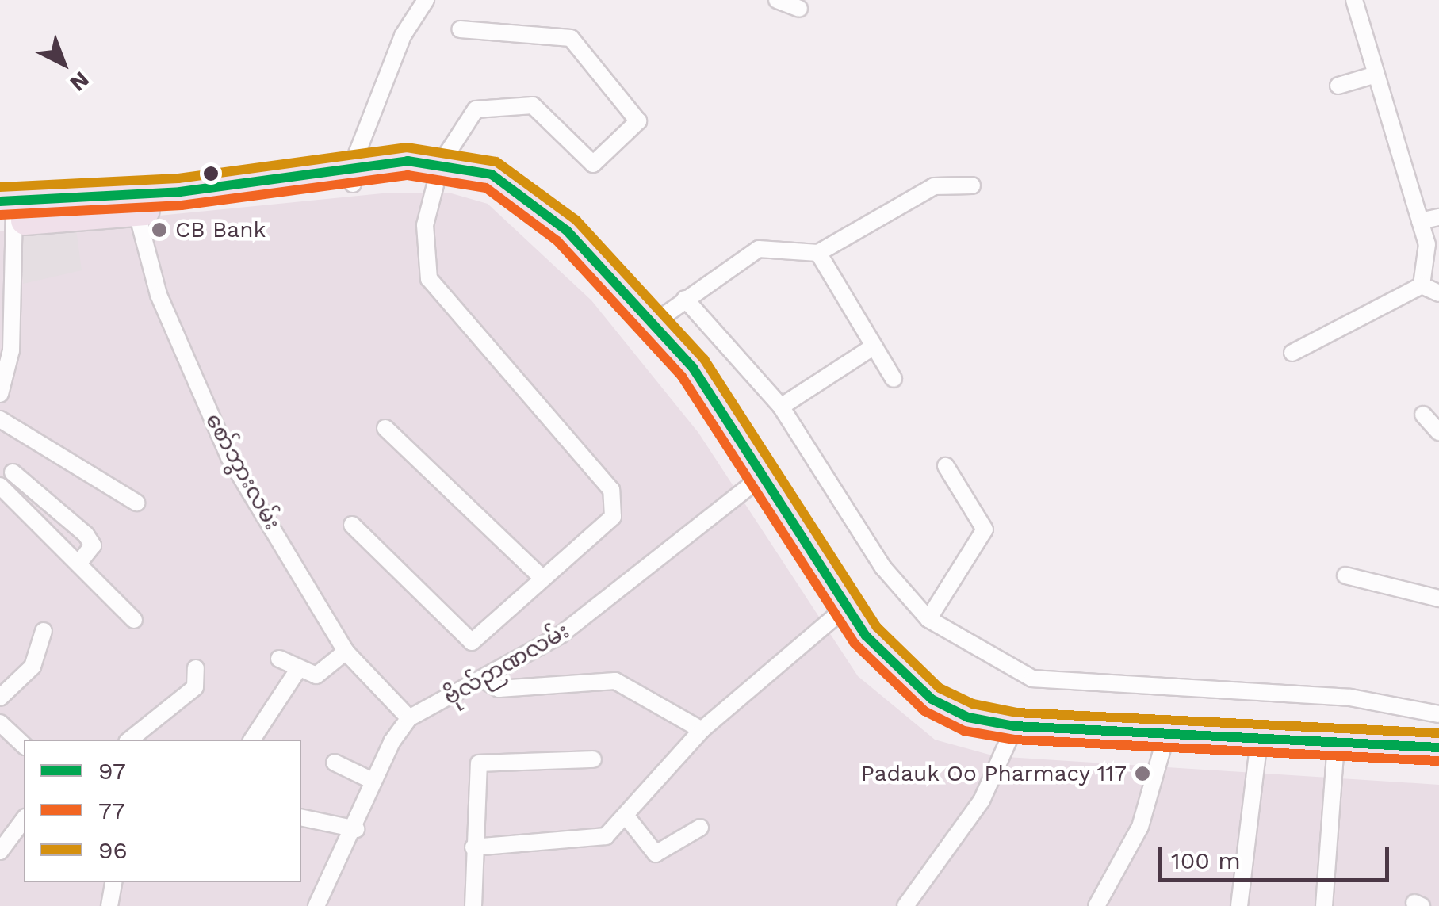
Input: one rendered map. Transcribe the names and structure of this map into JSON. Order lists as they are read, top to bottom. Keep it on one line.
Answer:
{"streets":{"street":["စော်ဘွားလမ်း","ဗိုလ်ဉာဏလမ်း"]},"crossings":[["စော်ဘွားလမ်း","ဗိုလ်ဉာဏလမ်း"]],"places":["CB Bank","Padauk Oo Pharmacy 117"],"lines":["transit line 96","transit line 97","transit line 77"],"legend":["97","77","96"],"scale_bar":"100 m","north":"bottom right"}
